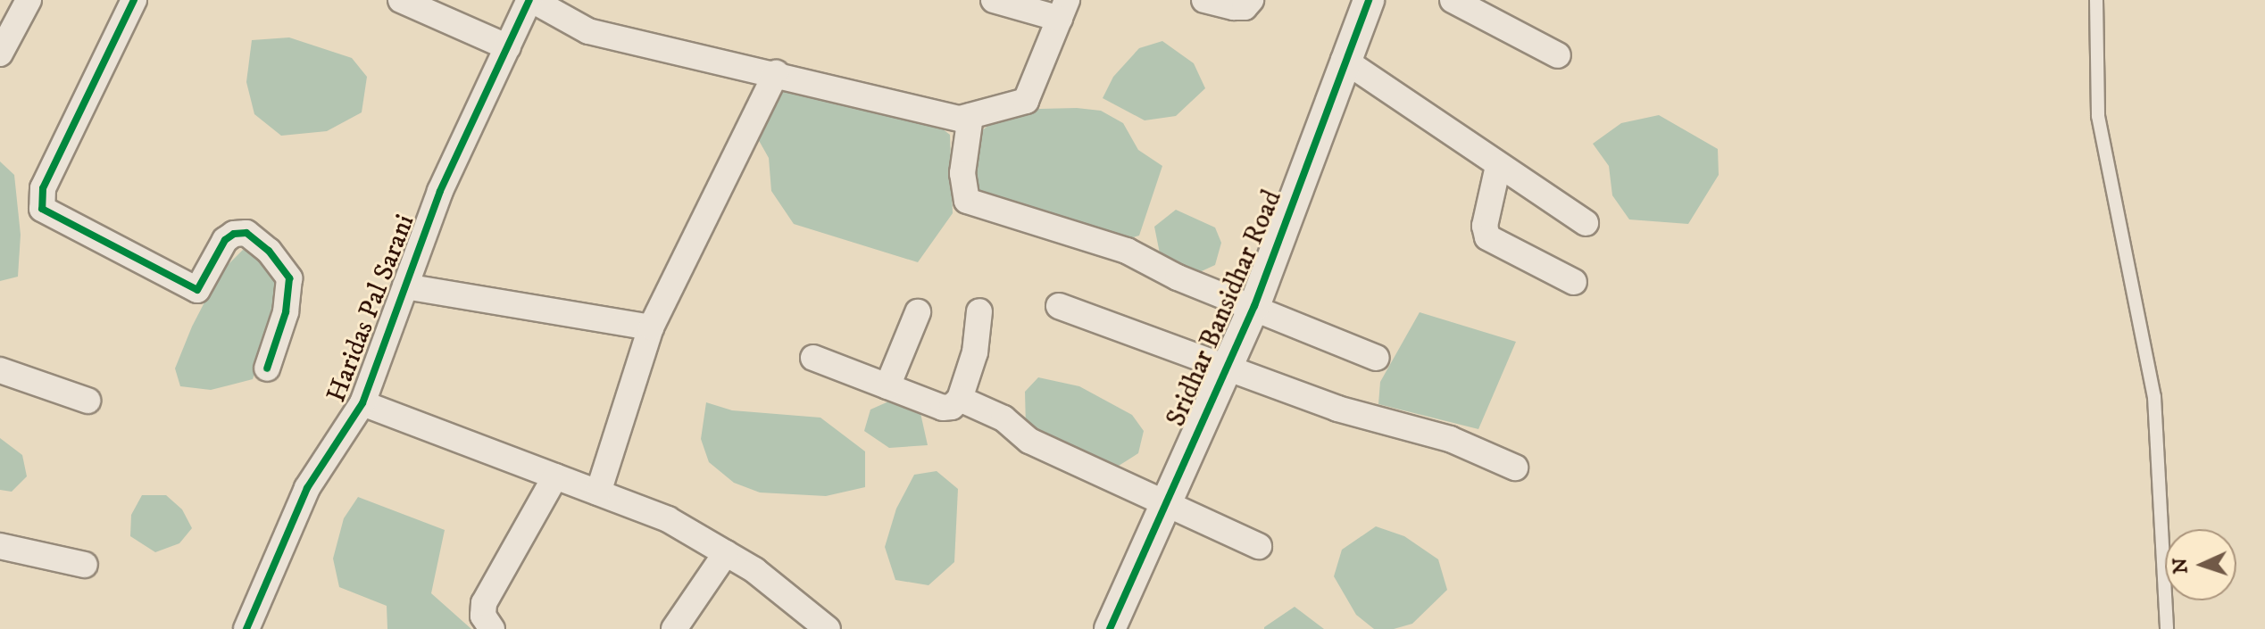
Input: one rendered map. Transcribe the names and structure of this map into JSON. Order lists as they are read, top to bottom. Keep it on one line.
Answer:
{"streets":{"street":["Haridas Pal Sarani","Sridhar Bansidhar Road"]},"north":"left"}
